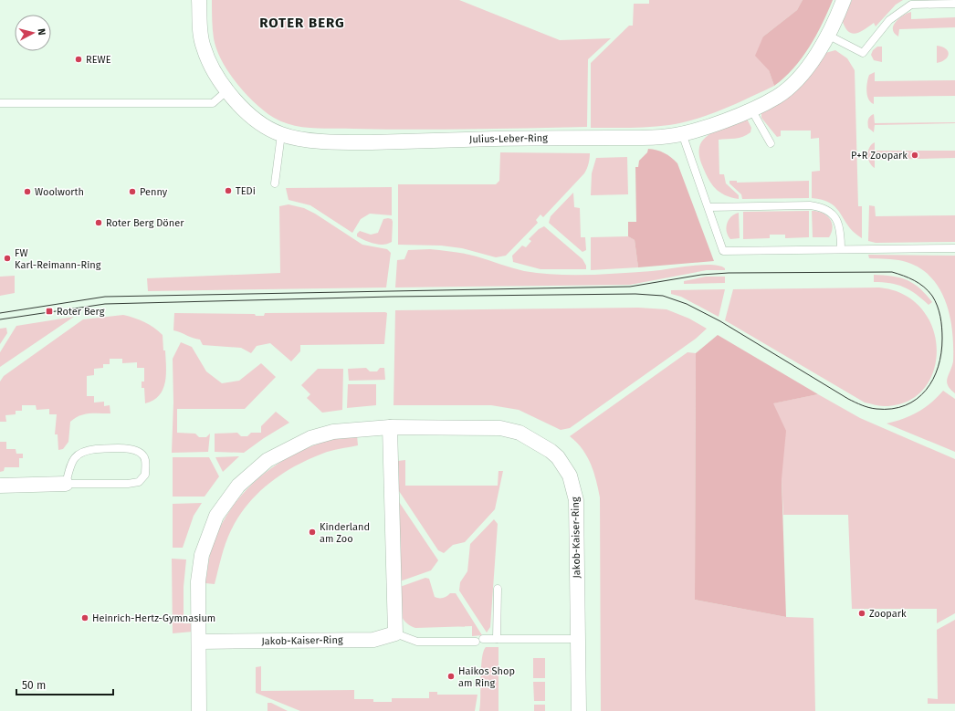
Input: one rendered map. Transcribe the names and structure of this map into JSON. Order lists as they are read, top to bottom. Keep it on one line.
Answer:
{"streets":{"street":["Julius-Leber-Ring","Jakob-Kaiser-Ring"]},"districts":["ROTER BERG"],"places":{"other":["REWE","P+R Zoopark","TEDi","Woolworth","Penny","Roter Berg Döner","FW Karl-Reimann-Ring","Kinderland am Zoo","Zoopark","Heinrich-Hertz-Gymnasium","Haikos Shop am Ring"],"transit":["Roter Berg"]},"scale_bar":"50 m","north":"right"}
